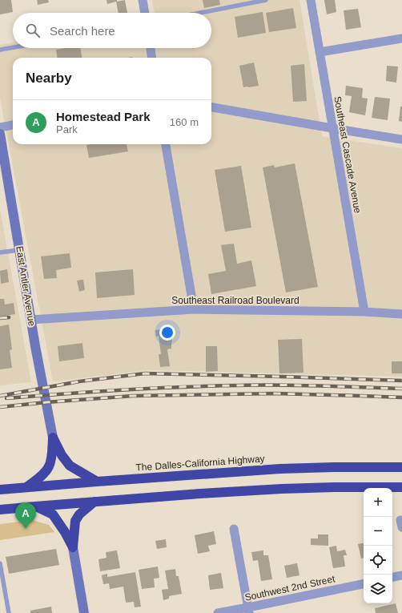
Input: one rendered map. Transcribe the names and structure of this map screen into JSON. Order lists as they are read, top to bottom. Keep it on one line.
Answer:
{"streets":{"highway":["The Dalles-California Highway"],"street":["Southeast Cascade Avenue","East Antler Avenue","Southeast Railroad Boulevard","Southwest 2nd Street"]},"crossings":[["Southeast Cascade Avenue","Southeast Railroad Boulevard"],["East Antler Avenue","Southeast Railroad Boulevard"]],"page":{"search":"Search here","heading":"Nearby","list":[{"mark":"A","name":"Homestead Park","note":"Park","value":"160 m"}],"map_buttons":["+","−"],"pins":"A"}}
